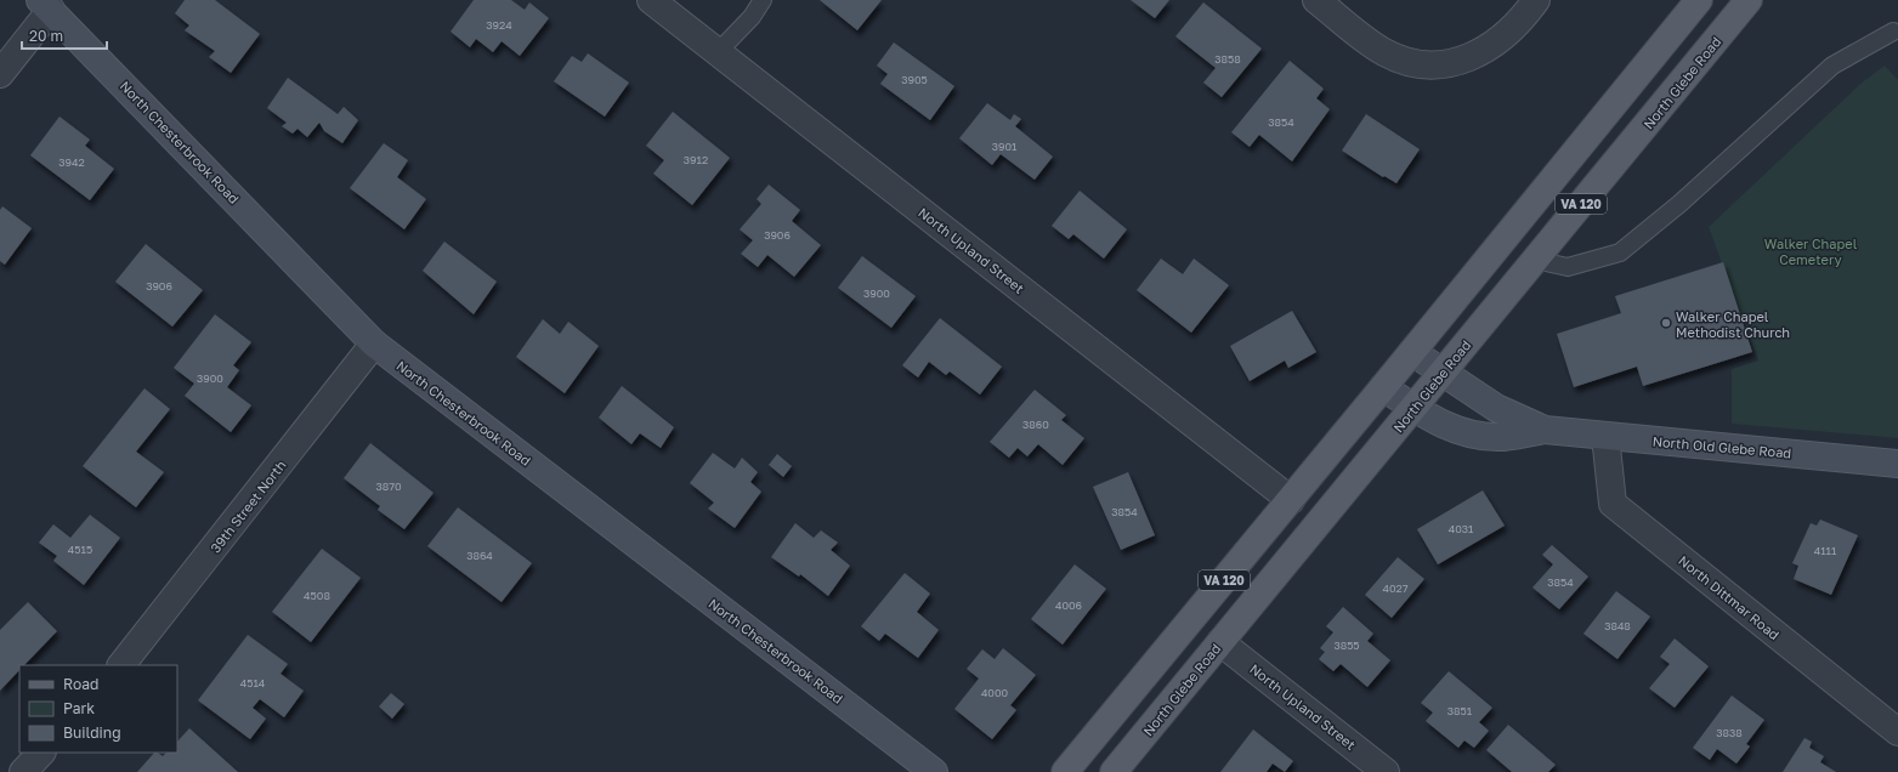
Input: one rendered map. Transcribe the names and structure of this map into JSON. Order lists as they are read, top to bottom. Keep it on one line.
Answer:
{"streets":{"main road":["North Glebe Road","VA 120"],"street":["North Chesterbrook Road","North Upland Street","North Old Glebe Road","39th Street North","North Dittmar Road"]},"crossings":[["North Glebe Road","North Upland Street"],["North Glebe Road","North Old Glebe Road"],["North Chesterbrook Road","39th Street North"],["VA 120","North Upland Street"],["VA 120","North Old Glebe Road"],["North Old Glebe Road","North Dittmar Road"]],"parks":["Walker Chapel Cemetery"],"places":["Walker Chapel Methodist Church"],"house_numbers":["3924","3858","3905","3854","3901","3912","3942","3906","3906","3900","3900","3860","3870","3854","4031","4515","4111","3864","3854","4027","4508","4006","3848","3855","4514","4000","3851","3838"],"legend":["Road","Park","Building"],"scale_bar":"20 m"}
